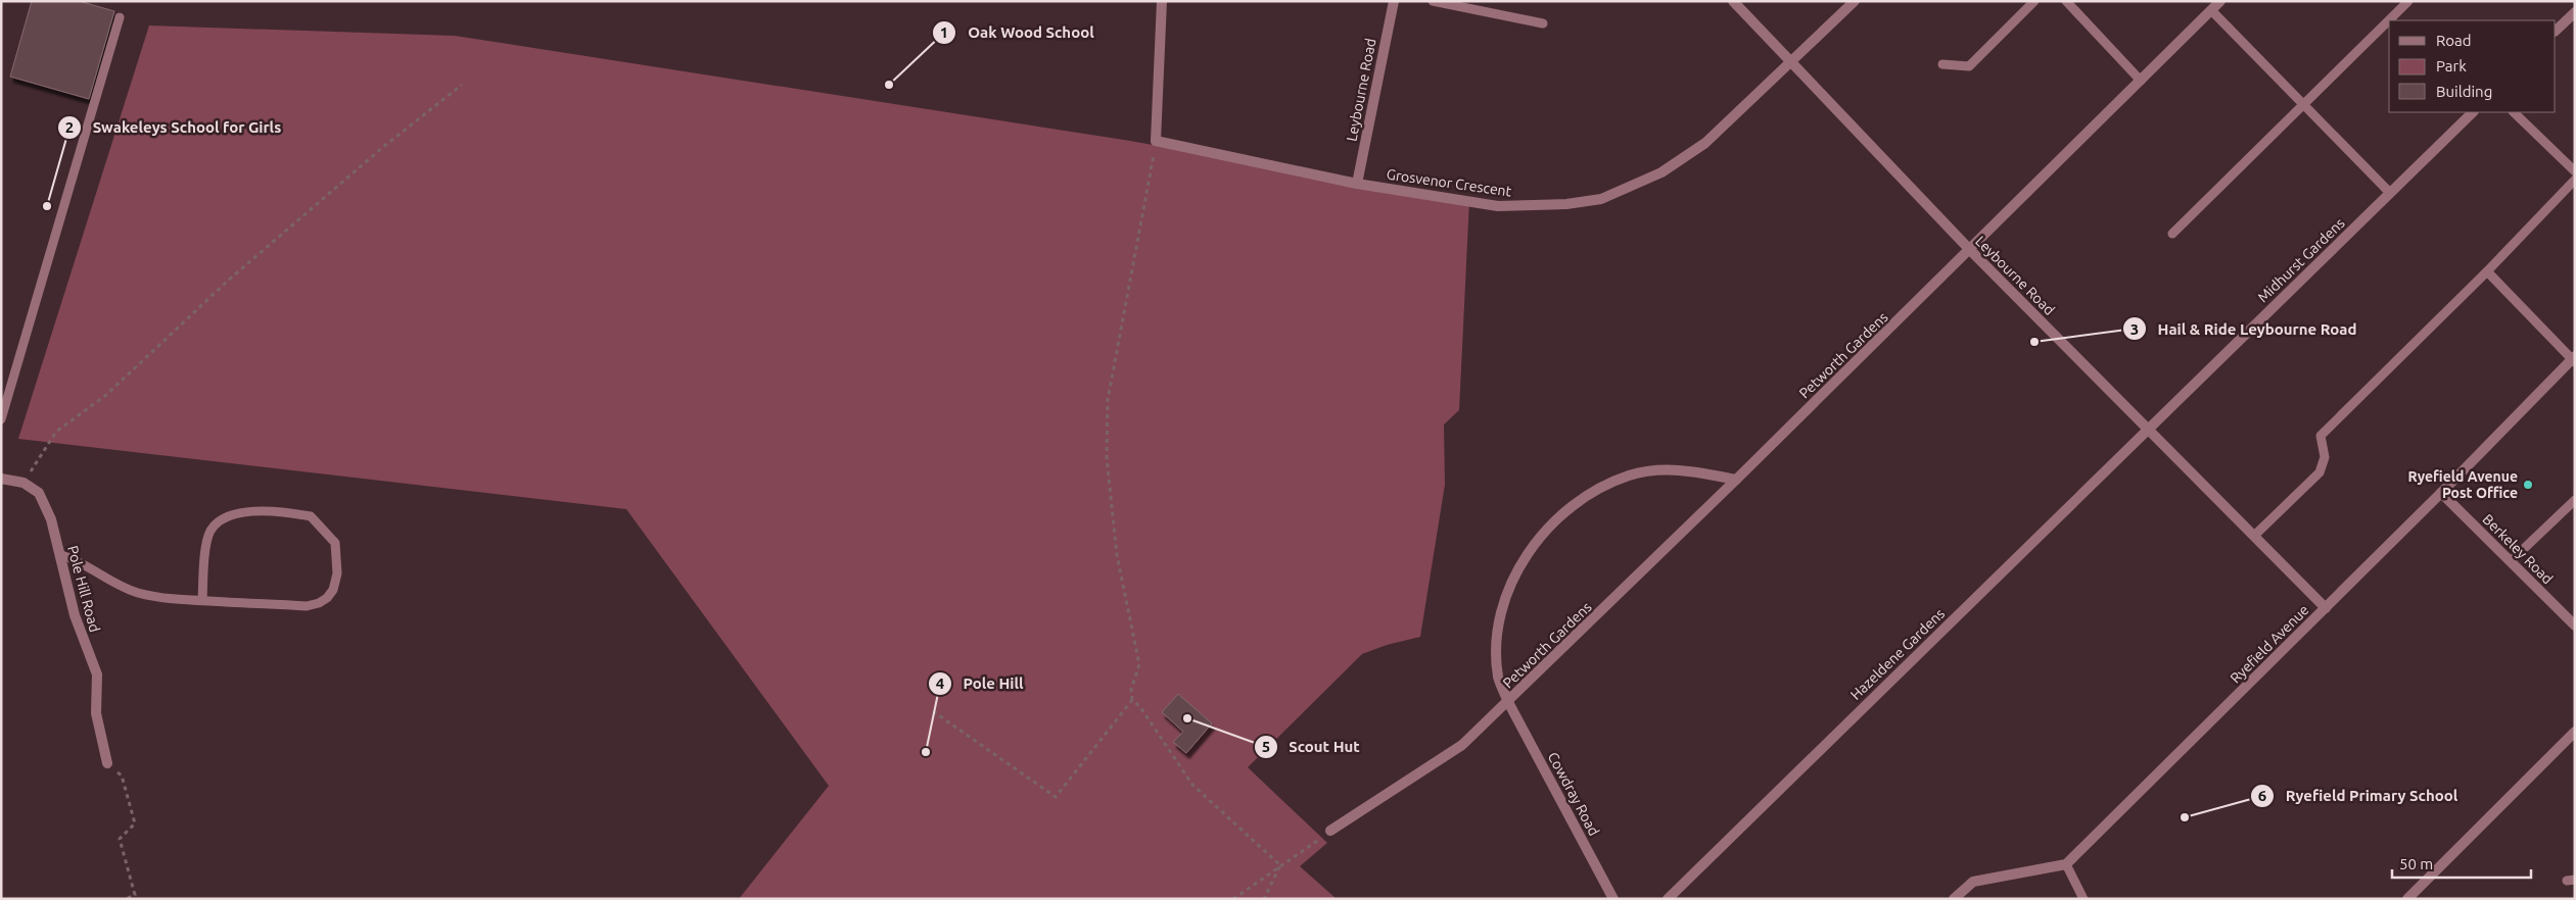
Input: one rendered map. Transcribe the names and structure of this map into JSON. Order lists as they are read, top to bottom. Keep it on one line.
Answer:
{"streets":{"street":["Leybourne Road","Grosvenor Crescent","Midhurst Gardens","Petworth Gardens","Berkeley Road","Pole Hill Road","Ryefield Avenue","Hazeldene Gardens","Cowdray Road"]},"crossings":[["Leybourne Road","Grosvenor Crescent"],["Leybourne Road","Midhurst Gardens"],["Leybourne Road","Petworth Gardens"],["Leybourne Road","Ryefield Avenue"],["Leybourne Road","Hazeldene Gardens"],["Midhurst Gardens","Hazeldene Gardens"],["Petworth Gardens","Cowdray Road"],["Berkeley Road","Ryefield Avenue"]],"places":["Oak Wood School","Swakeleys School for Girls","Hail & Ride Leybourne Road","Ryefield Avenue Post Office","Scout Hut","Pole Hill","Ryefield Primary School"],"legend":["Road","Park","Building"],"scale_bar":"50 m"}
